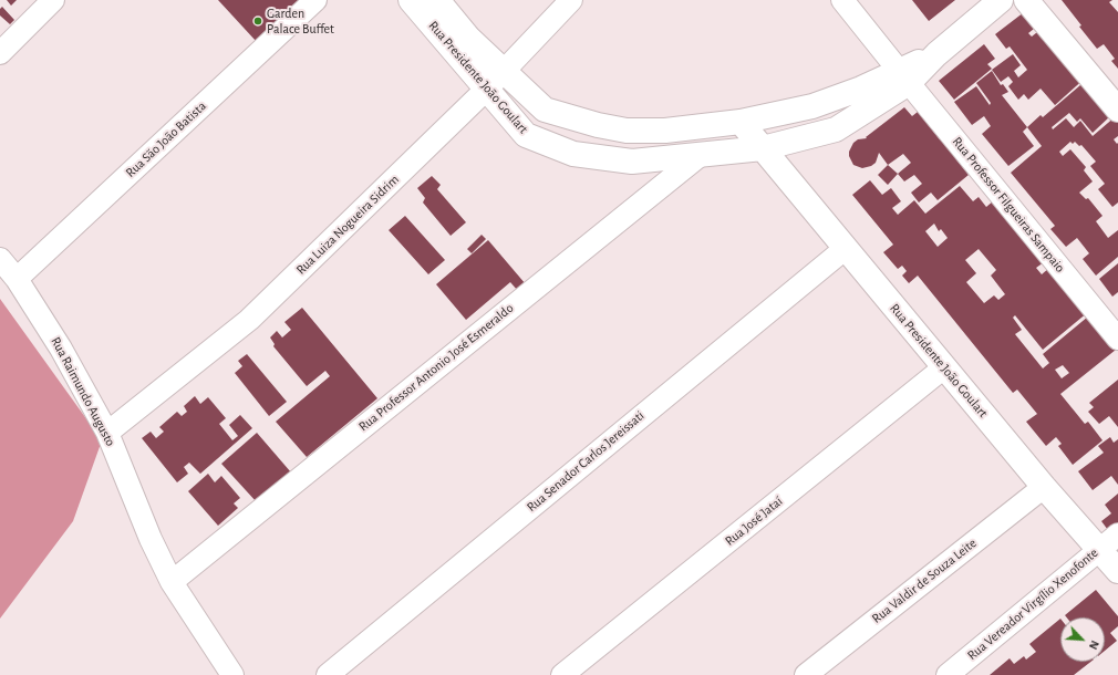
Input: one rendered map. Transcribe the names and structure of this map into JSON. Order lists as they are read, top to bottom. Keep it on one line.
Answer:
{"streets":{"street":["Rua Presidente João Goulart","Rua São João Batista","Rua Professor Filgueiras Sampaio","Rua Luiza Nogueira Sidrim","Rua Professor Antonio José Esmeraldo","Rua Raimundo Augusto","Rua Senador Carlos Jereissati","Rua José Jataí","Rua Valdir de Souza Leite","Rua Vereador Virgílio Xenofonte"]},"crossings":[["Rua Presidente João Goulart","Rua Professor Filgueiras Sampaio"],["Rua Presidente João Goulart","Rua Luiza Nogueira Sidrim"],["Rua Presidente João Goulart","Rua Professor Antonio José Esmeraldo"],["Rua Presidente João Goulart","Rua Senador Carlos Jereissati"],["Rua Presidente João Goulart","Rua José Jataí"],["Rua Presidente João Goulart","Rua Valdir de Souza Leite"],["Rua Presidente João Goulart","Rua Vereador Virgílio Xenofonte"],["Rua São João Batista","Rua Raimundo Augusto"],["Rua Luiza Nogueira Sidrim","Rua Raimundo Augusto"],["Rua Professor Antonio José Esmeraldo","Rua Raimundo Augusto"]],"places":["Garden Palace Buffet"],"north":"bottom right"}
